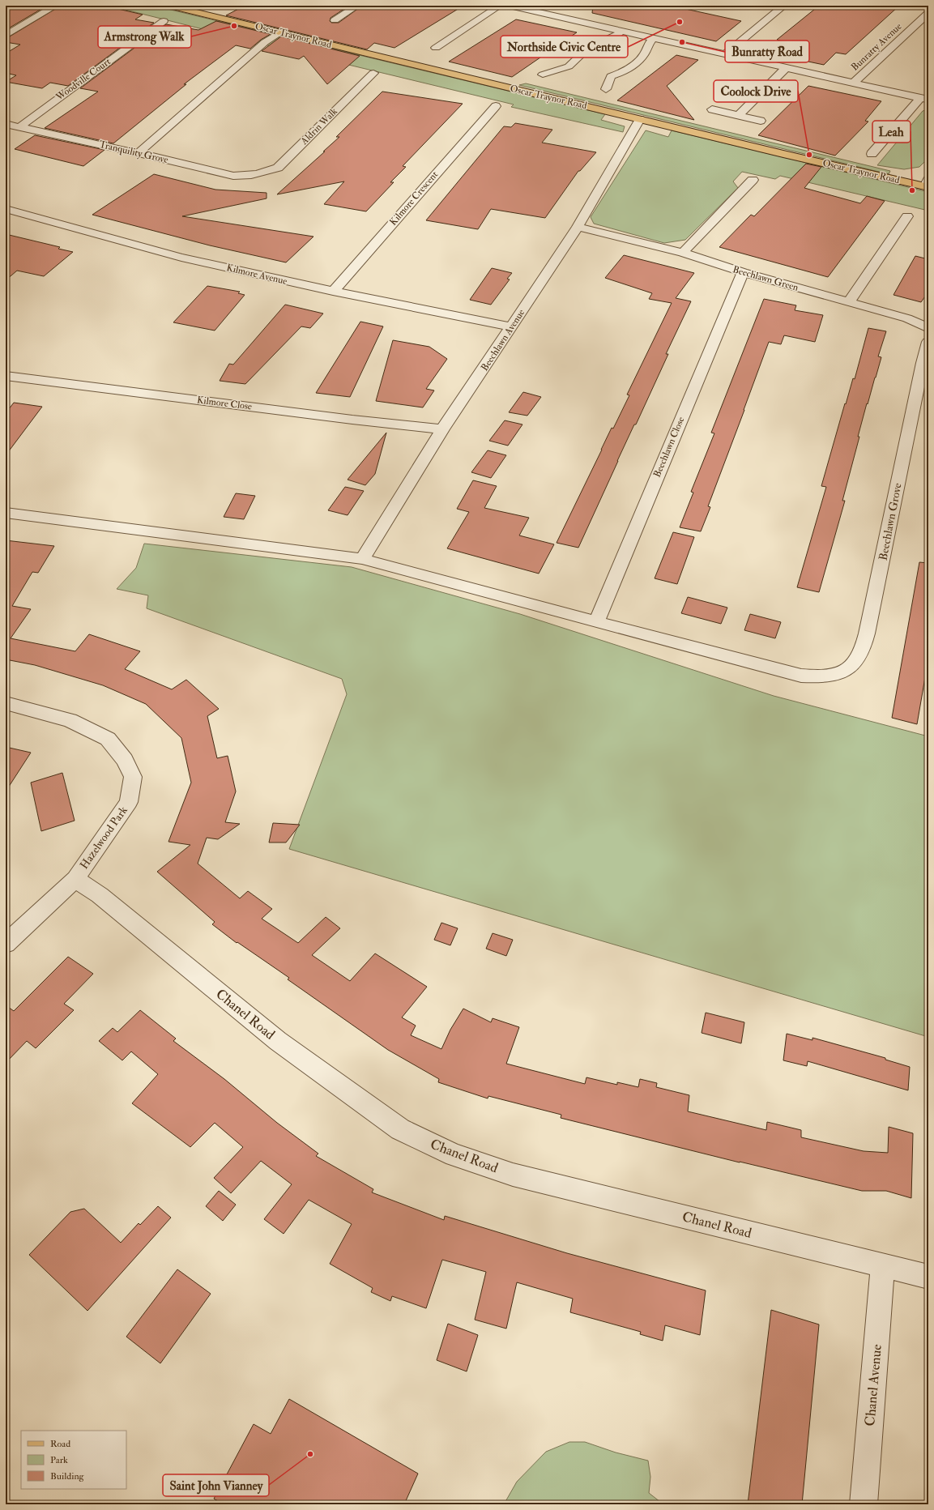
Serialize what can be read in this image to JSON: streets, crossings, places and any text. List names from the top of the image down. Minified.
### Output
{"streets":{"main road":["Oscar Traynor Road"],"street":["Bunratty Avenue","Woodville Court","Aldrin Walk","Tranquility Grove","Kilmore Crescent","Kilmore Avenue","Beechlawn Green","Beechlawn Avenue","Kilmore Close","Beechlawn Close","Beechlawn Grove","Hazelwood Park","Chanel Road","Chanel Avenue"]},"crossings":[["Oscar Traynor Road","Beechlawn Avenue"],["Woodville Court","Tranquility Grove"],["Aldrin Walk","Tranquility Grove"],["Kilmore Crescent","Kilmore Avenue"],["Kilmore Avenue","Beechlawn Avenue"],["Beechlawn Green","Beechlawn Avenue"],["Beechlawn Green","Beechlawn Close"],["Beechlawn Green","Beechlawn Grove"],["Beechlawn Avenue","Kilmore Close"],["Beechlawn Avenue","Beechlawn Grove"],["Beechlawn Close","Beechlawn Grove"],["Hazelwood Park","Chanel Road"],["Chanel Road","Chanel Avenue"]],"places":["Northside Civic Centre","Armstrong Walk","Bunratty Road","Coolock Drive","Leah","Saint John Vianney"],"legend":["Road","Park","Building"]}
